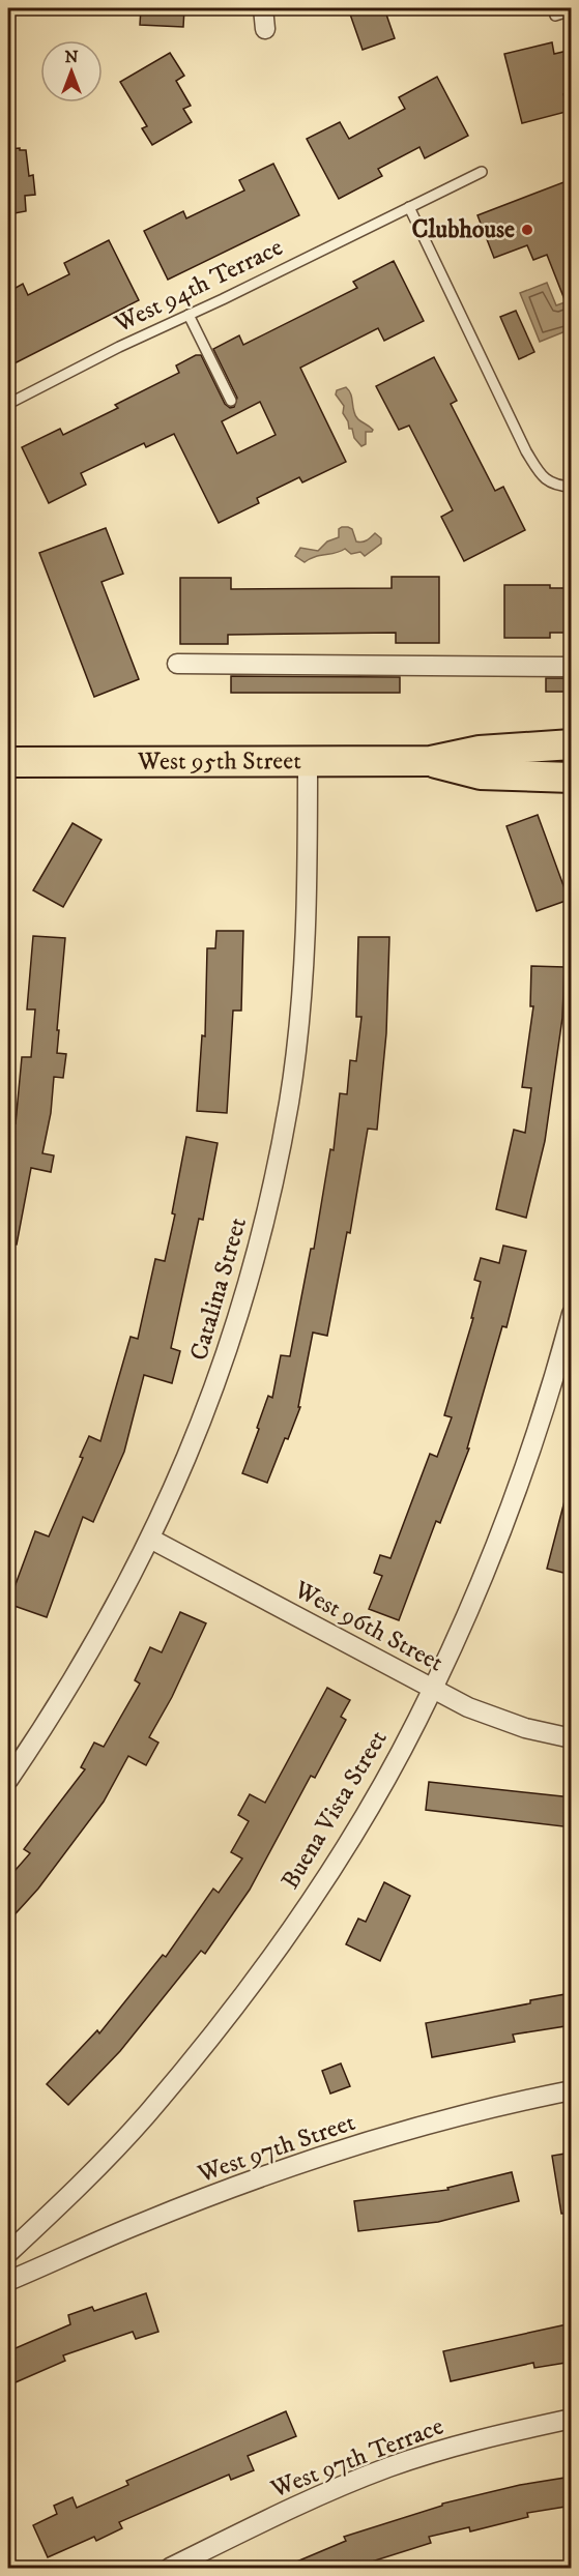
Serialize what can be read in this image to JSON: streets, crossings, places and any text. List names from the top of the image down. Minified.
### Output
{"streets":{"main road":["West 95th Street"],"street":["Catalina Street","West 96th Street","Buena Vista Street","West 97th Street","West 97th Terrace"],"lane":["West 94th Terrace"]},"crossings":[["West 95th Street","Catalina Street"],["Catalina Street","West 96th Street"],["West 96th Street","Buena Vista Street"]],"places":["Clubhouse"],"north":"top"}
